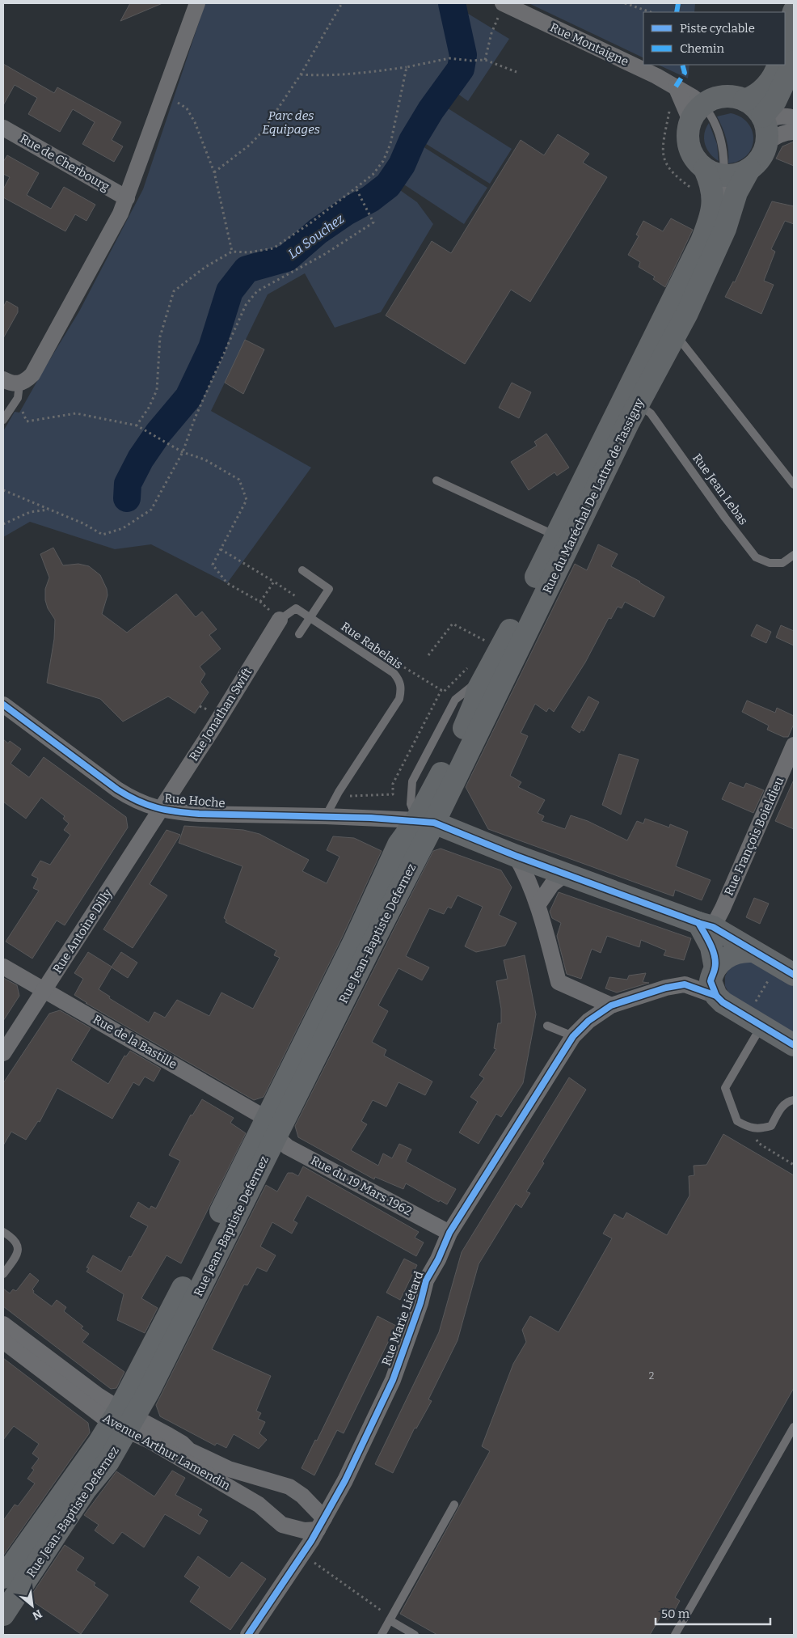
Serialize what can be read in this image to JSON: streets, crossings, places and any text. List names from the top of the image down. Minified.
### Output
{"streets":{"main road":["Rue du Maréchal De Lattre de Tassigny","Rue Jean-Baptiste Defernez"],"street":["Rue Montaigne","Rue de Cherbourg","Rue Jonathan Swift","Rue Hoche","Rue François Boieldieu","Rue Antoine Dilly","Rue de la Bastille","Rue du 19 Mars 1962","Rue Marie Liétard","Avenue Arthur Lamendin"],"lane":["Rue Jean Lebas","Rue Rabelais"]},"crossings":[["Rue Jean Lebas","Rue du Maréchal De Lattre de Tassigny"],["Rue du Maréchal De Lattre de Tassigny","Rue Hoche"],["Rue du Maréchal De Lattre de Tassigny","Rue Jean-Baptiste Defernez"],["Rue Rabelais","Rue Jonathan Swift"],["Rue Rabelais","Rue Hoche"],["Rue Jonathan Swift","Rue Hoche"],["Rue Jonathan Swift","Rue Antoine Dilly"],["Rue Hoche","Rue Antoine Dilly"],["Rue Hoche","Rue Jean-Baptiste Defernez"],["Rue Antoine Dilly","Rue de la Bastille"],["Rue Jean-Baptiste Defernez","Rue de la Bastille"],["Rue Jean-Baptiste Defernez","Rue du 19 Mars 1962"],["Rue Jean-Baptiste Defernez","Avenue Arthur Lamendin"],["Rue de la Bastille","Rue du 19 Mars 1962"],["Rue du 19 Mars 1962","Rue Marie Liétard"],["Rue Marie Liétard","Avenue Arthur Lamendin"]],"water":["La Souchez"],"parks":["Parc des Equipages"],"house_numbers":["2"],"legend":["Piste cyclable","Chemin"],"scale_bar":"50 m","north":"bottom right"}
